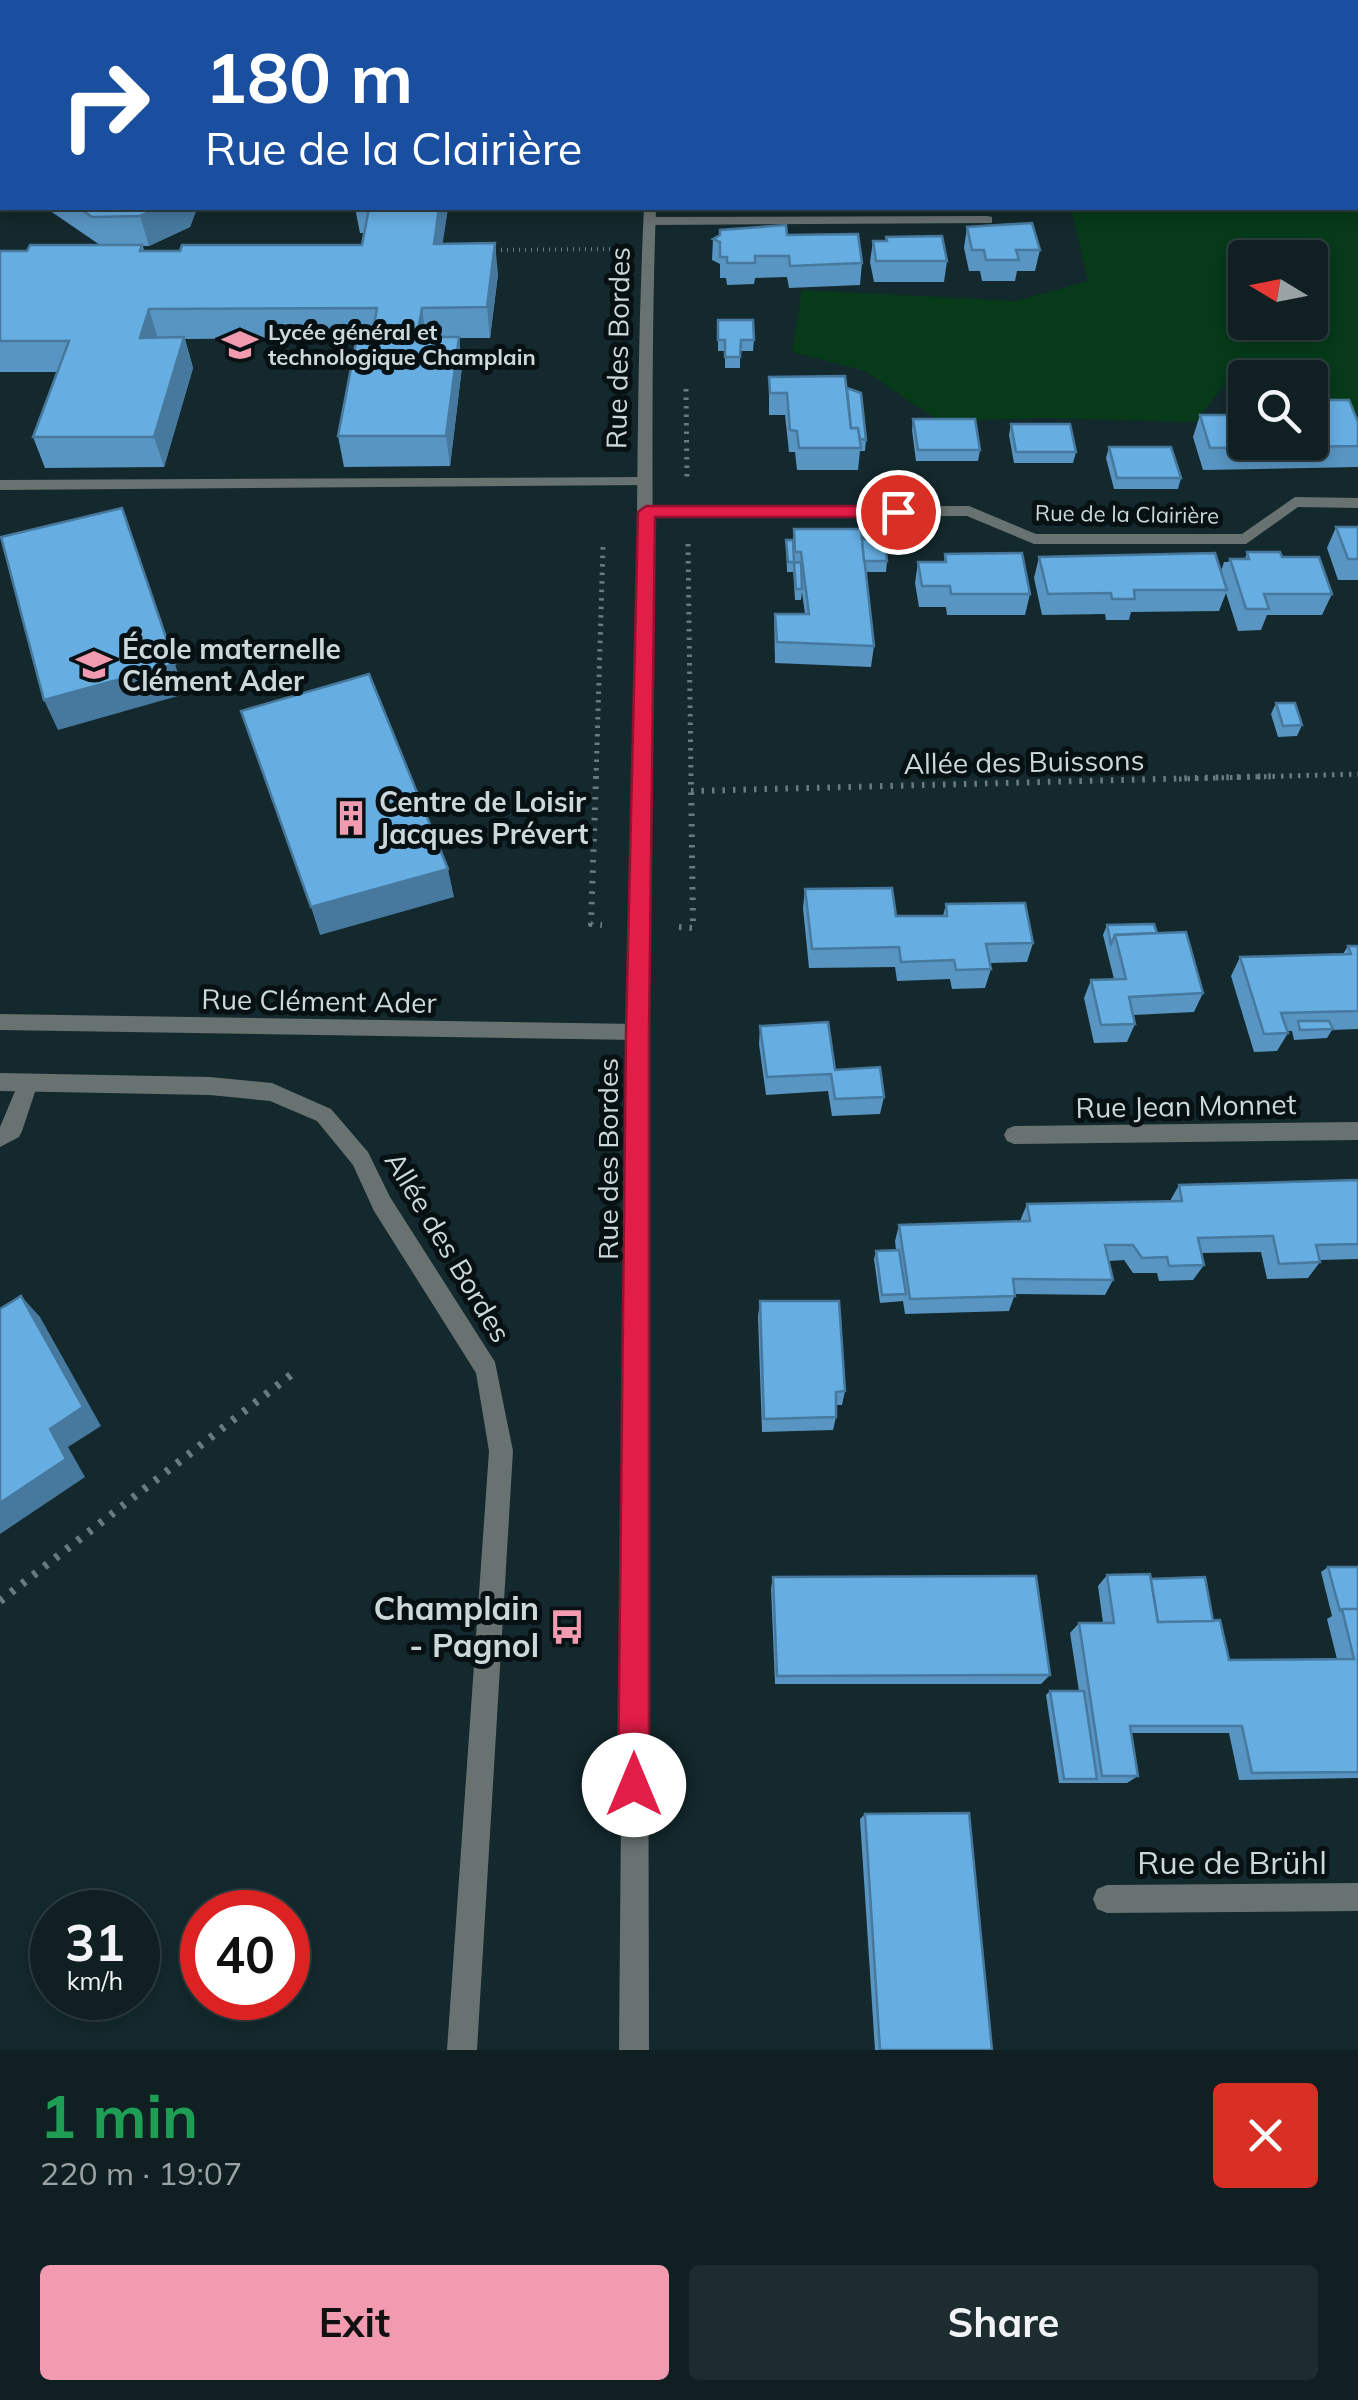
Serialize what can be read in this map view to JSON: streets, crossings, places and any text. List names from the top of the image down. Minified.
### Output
{"streets":{"street":["Rue des Bordes","Rue de la Clairière","Rue Clément Ader","Rue Jean Monnet","Allée des Bordes","Rue de Brühl"],"path":["Allée des Buissons"]},"crossings":[["Rue des Bordes","Rue de la Clairière"],["Rue des Bordes","Rue Clément Ader"]],"places":{"school or university":["Lycée général et technologique Champlain","École maternelle Clément Ader"],"building":["Centre de Loisir Jacques Prévert"],"bus stop":["Champlain - Pagnol"]},"north":"left","page":{"turn":["180 m","Rue de la Clairière"],"speed":"31 km/h","limit":"40","heading":["1 min","220 m · 19:07"],"buttons":["Exit","Share"]}}
